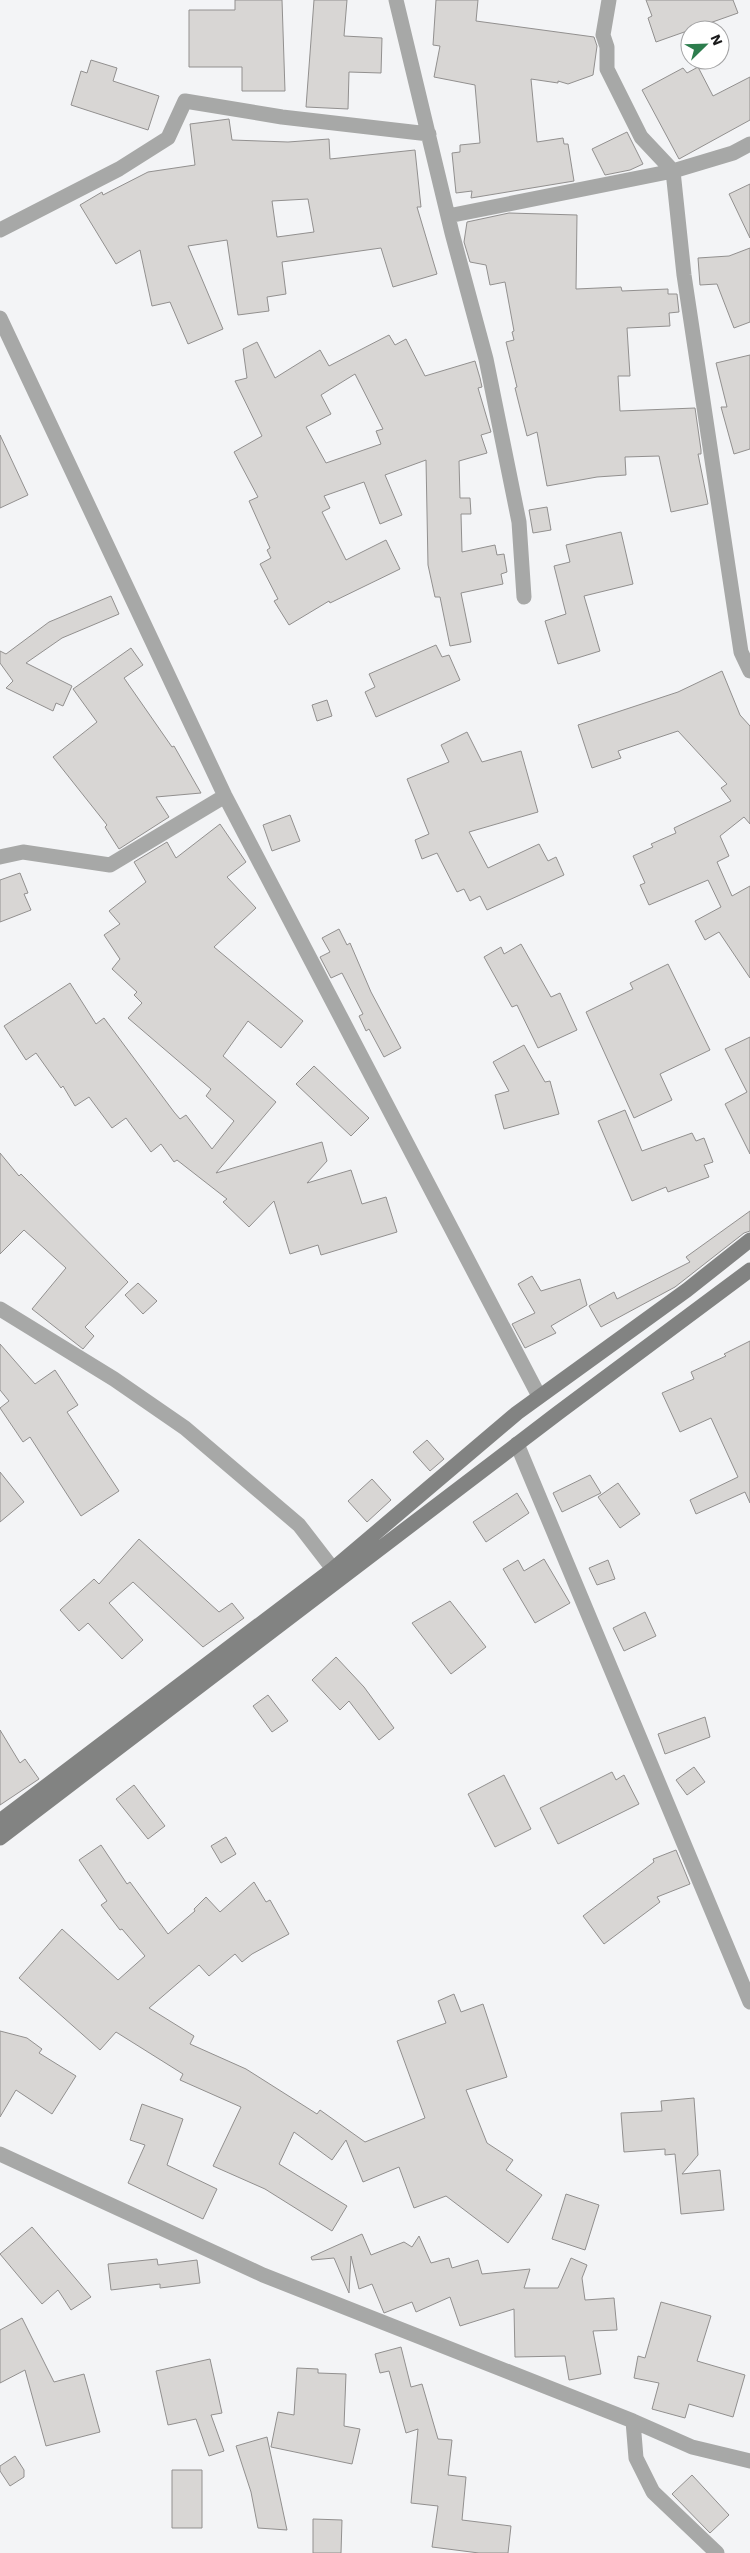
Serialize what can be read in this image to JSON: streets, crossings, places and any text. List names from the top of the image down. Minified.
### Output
{"north":"top right"}
